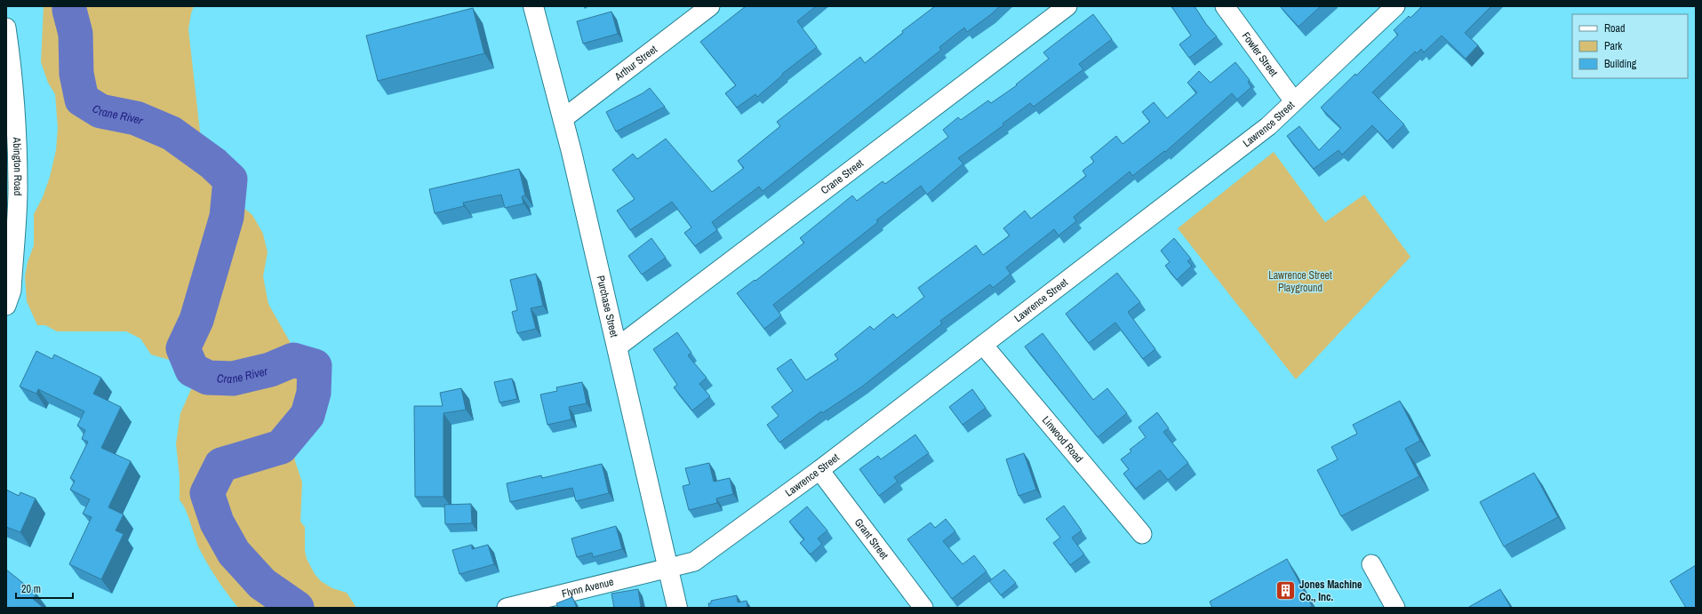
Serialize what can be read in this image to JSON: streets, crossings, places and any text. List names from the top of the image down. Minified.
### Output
{"streets":{"street":["Fowler Street","Arthur Street","Lawrence Street","Abington Road","Crane Street","Purchase Street","Linwood Road","Grant Street","Flynn Avenue"]},"crossings":[["Fowler Street","Lawrence Street"],["Arthur Street","Purchase Street"],["Lawrence Street","Purchase Street"],["Lawrence Street","Linwood Road"],["Lawrence Street","Grant Street"],["Lawrence Street","Flynn Avenue"],["Crane Street","Purchase Street"],["Purchase Street","Flynn Avenue"]],"water":["Crane River"],"parks":["Lawrence Street Playground"],"places":{"building":["Jones Machine Co., Inc."]},"legend":["Road","Park","Building"],"scale_bar":"20 m"}
